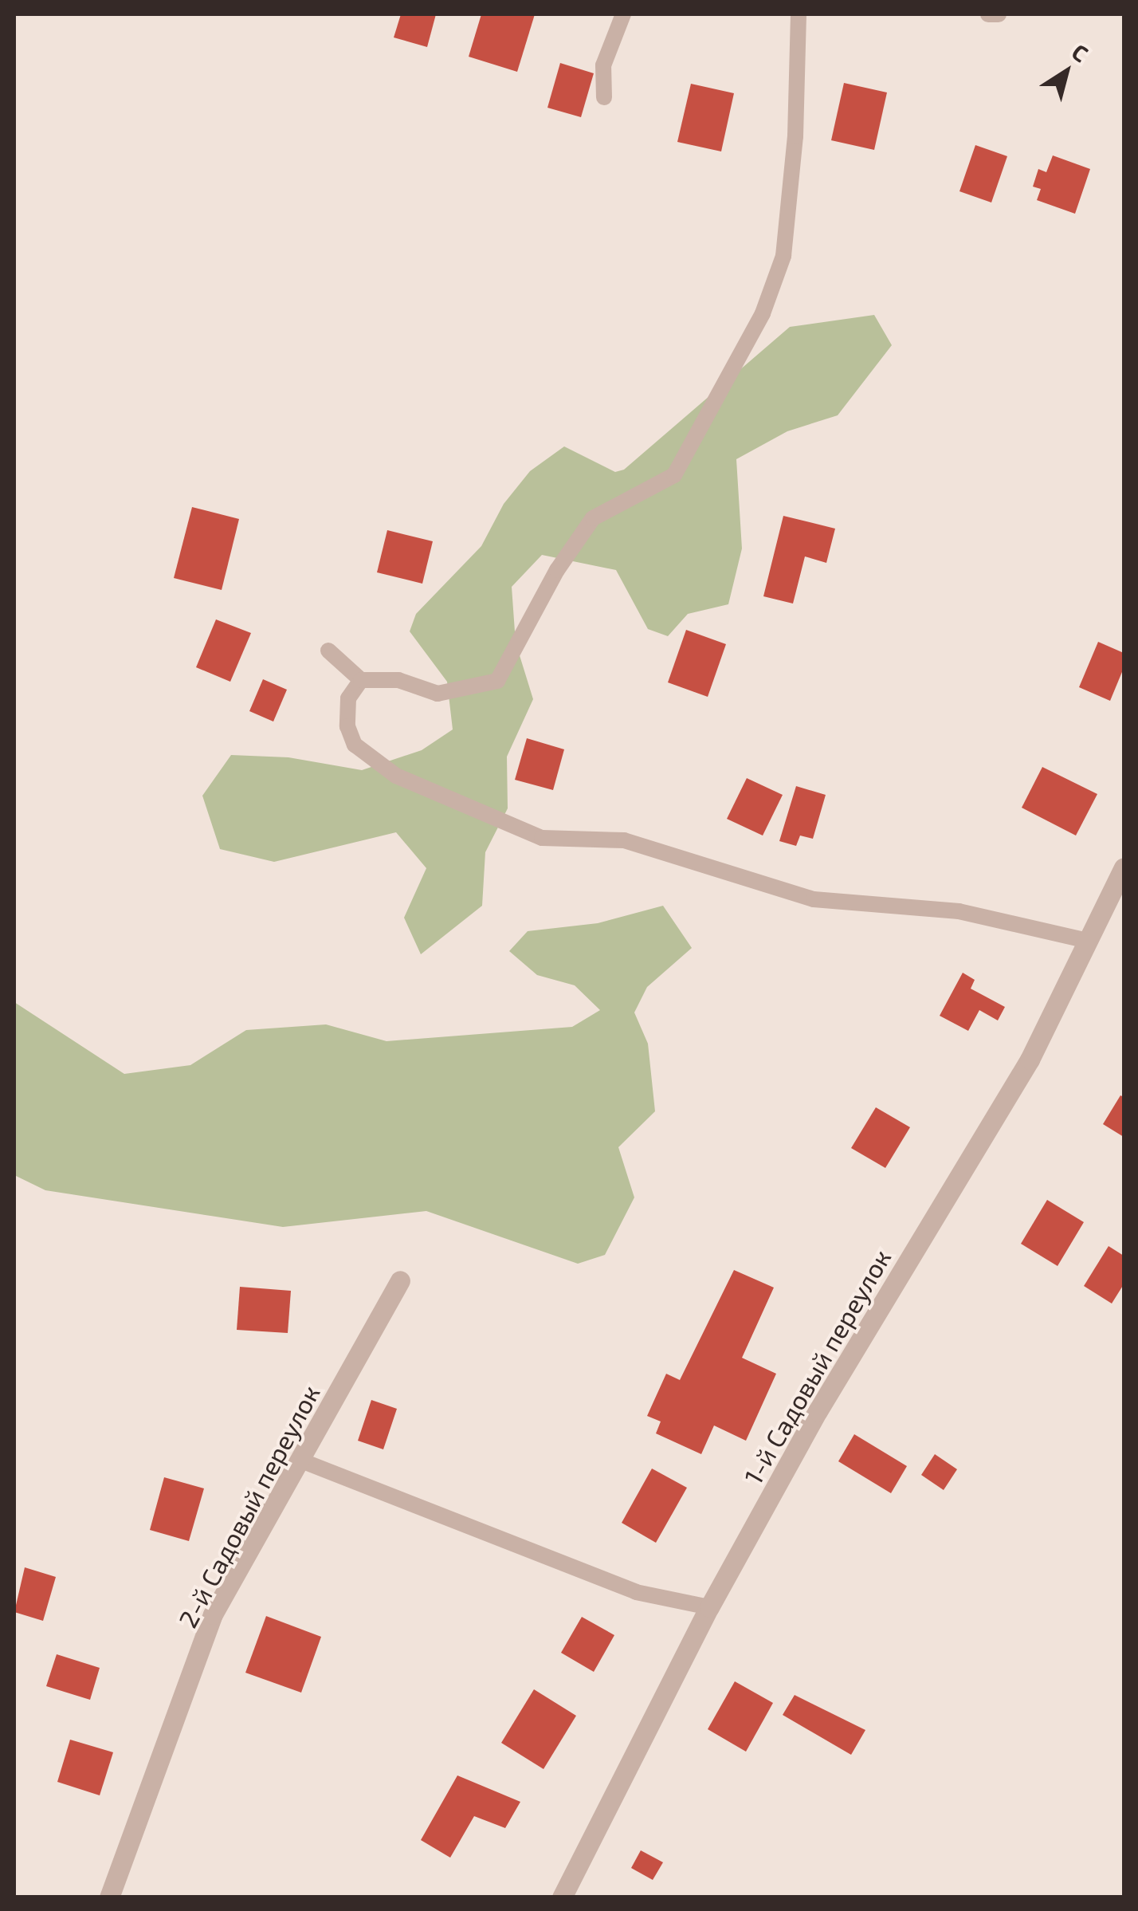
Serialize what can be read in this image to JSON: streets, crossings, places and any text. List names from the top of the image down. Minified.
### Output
{"streets":{"street":["1-й Садовый переулок","2-й Садовый переулок"]},"north":"top right"}
